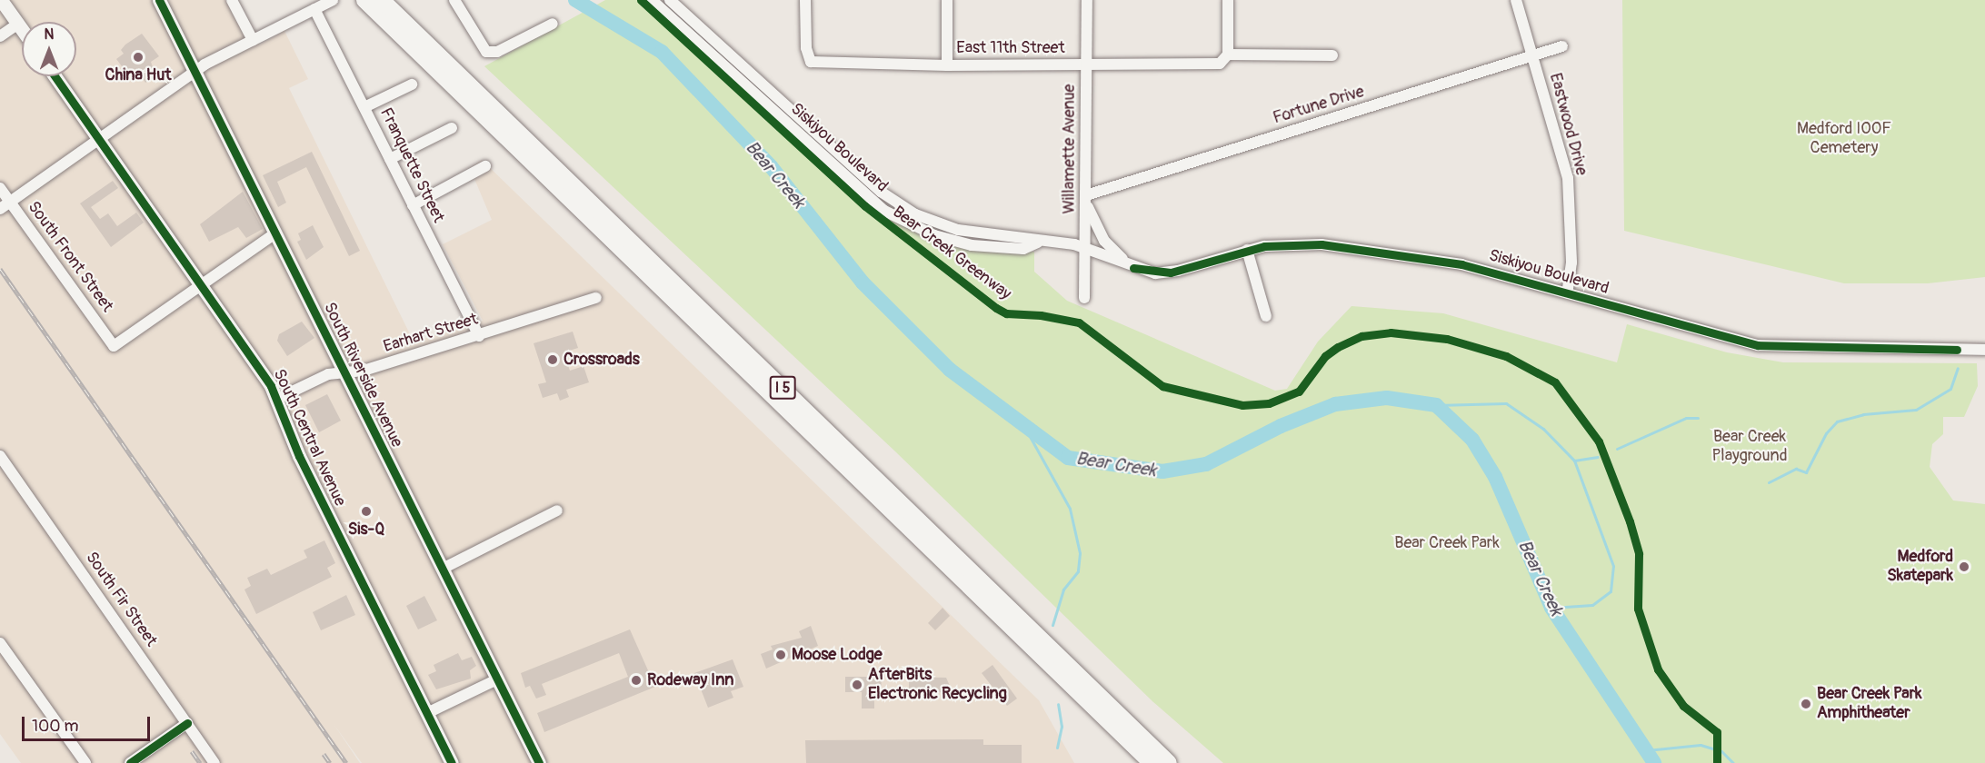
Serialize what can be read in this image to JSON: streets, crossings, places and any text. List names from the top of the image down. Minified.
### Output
{"streets":{"highway":["I 5"],"main road":["South Riverside Avenue","South Central Avenue"],"street":["East 11th Street","Fortune Drive","Eastwood Drive","Siskiyou Boulevard","Willamette Avenue","Franquette Street","South Front Street","Earhart Street","South Fir Street"],"cycle path":["Bear Creek Greenway"]},"crossings":[["East 11th Street","Willamette Avenue"],["Fortune Drive","Eastwood Drive"],["Fortune Drive","Willamette Avenue"],["Eastwood Drive","Siskiyou Boulevard"],["Siskiyou Boulevard","Willamette Avenue"],["Franquette Street","Earhart Street"],["South Front Street","South Central Avenue"],["Earhart Street","South Riverside Avenue"],["Earhart Street","South Central Avenue"]],"water":["Bear Creek"],"parks":["Medford IOOF Cemetery","Bear Creek Playground","Bear Creek Park"],"places":["China Hut","Crossroads","Sis-Q","Medford Skatepark","Moose Lodge","Rodeway Inn","AfterBits Electronic Recycling","Bear Creek Park Amphitheater"],"scale_bar":"100 m","north":"top"}
